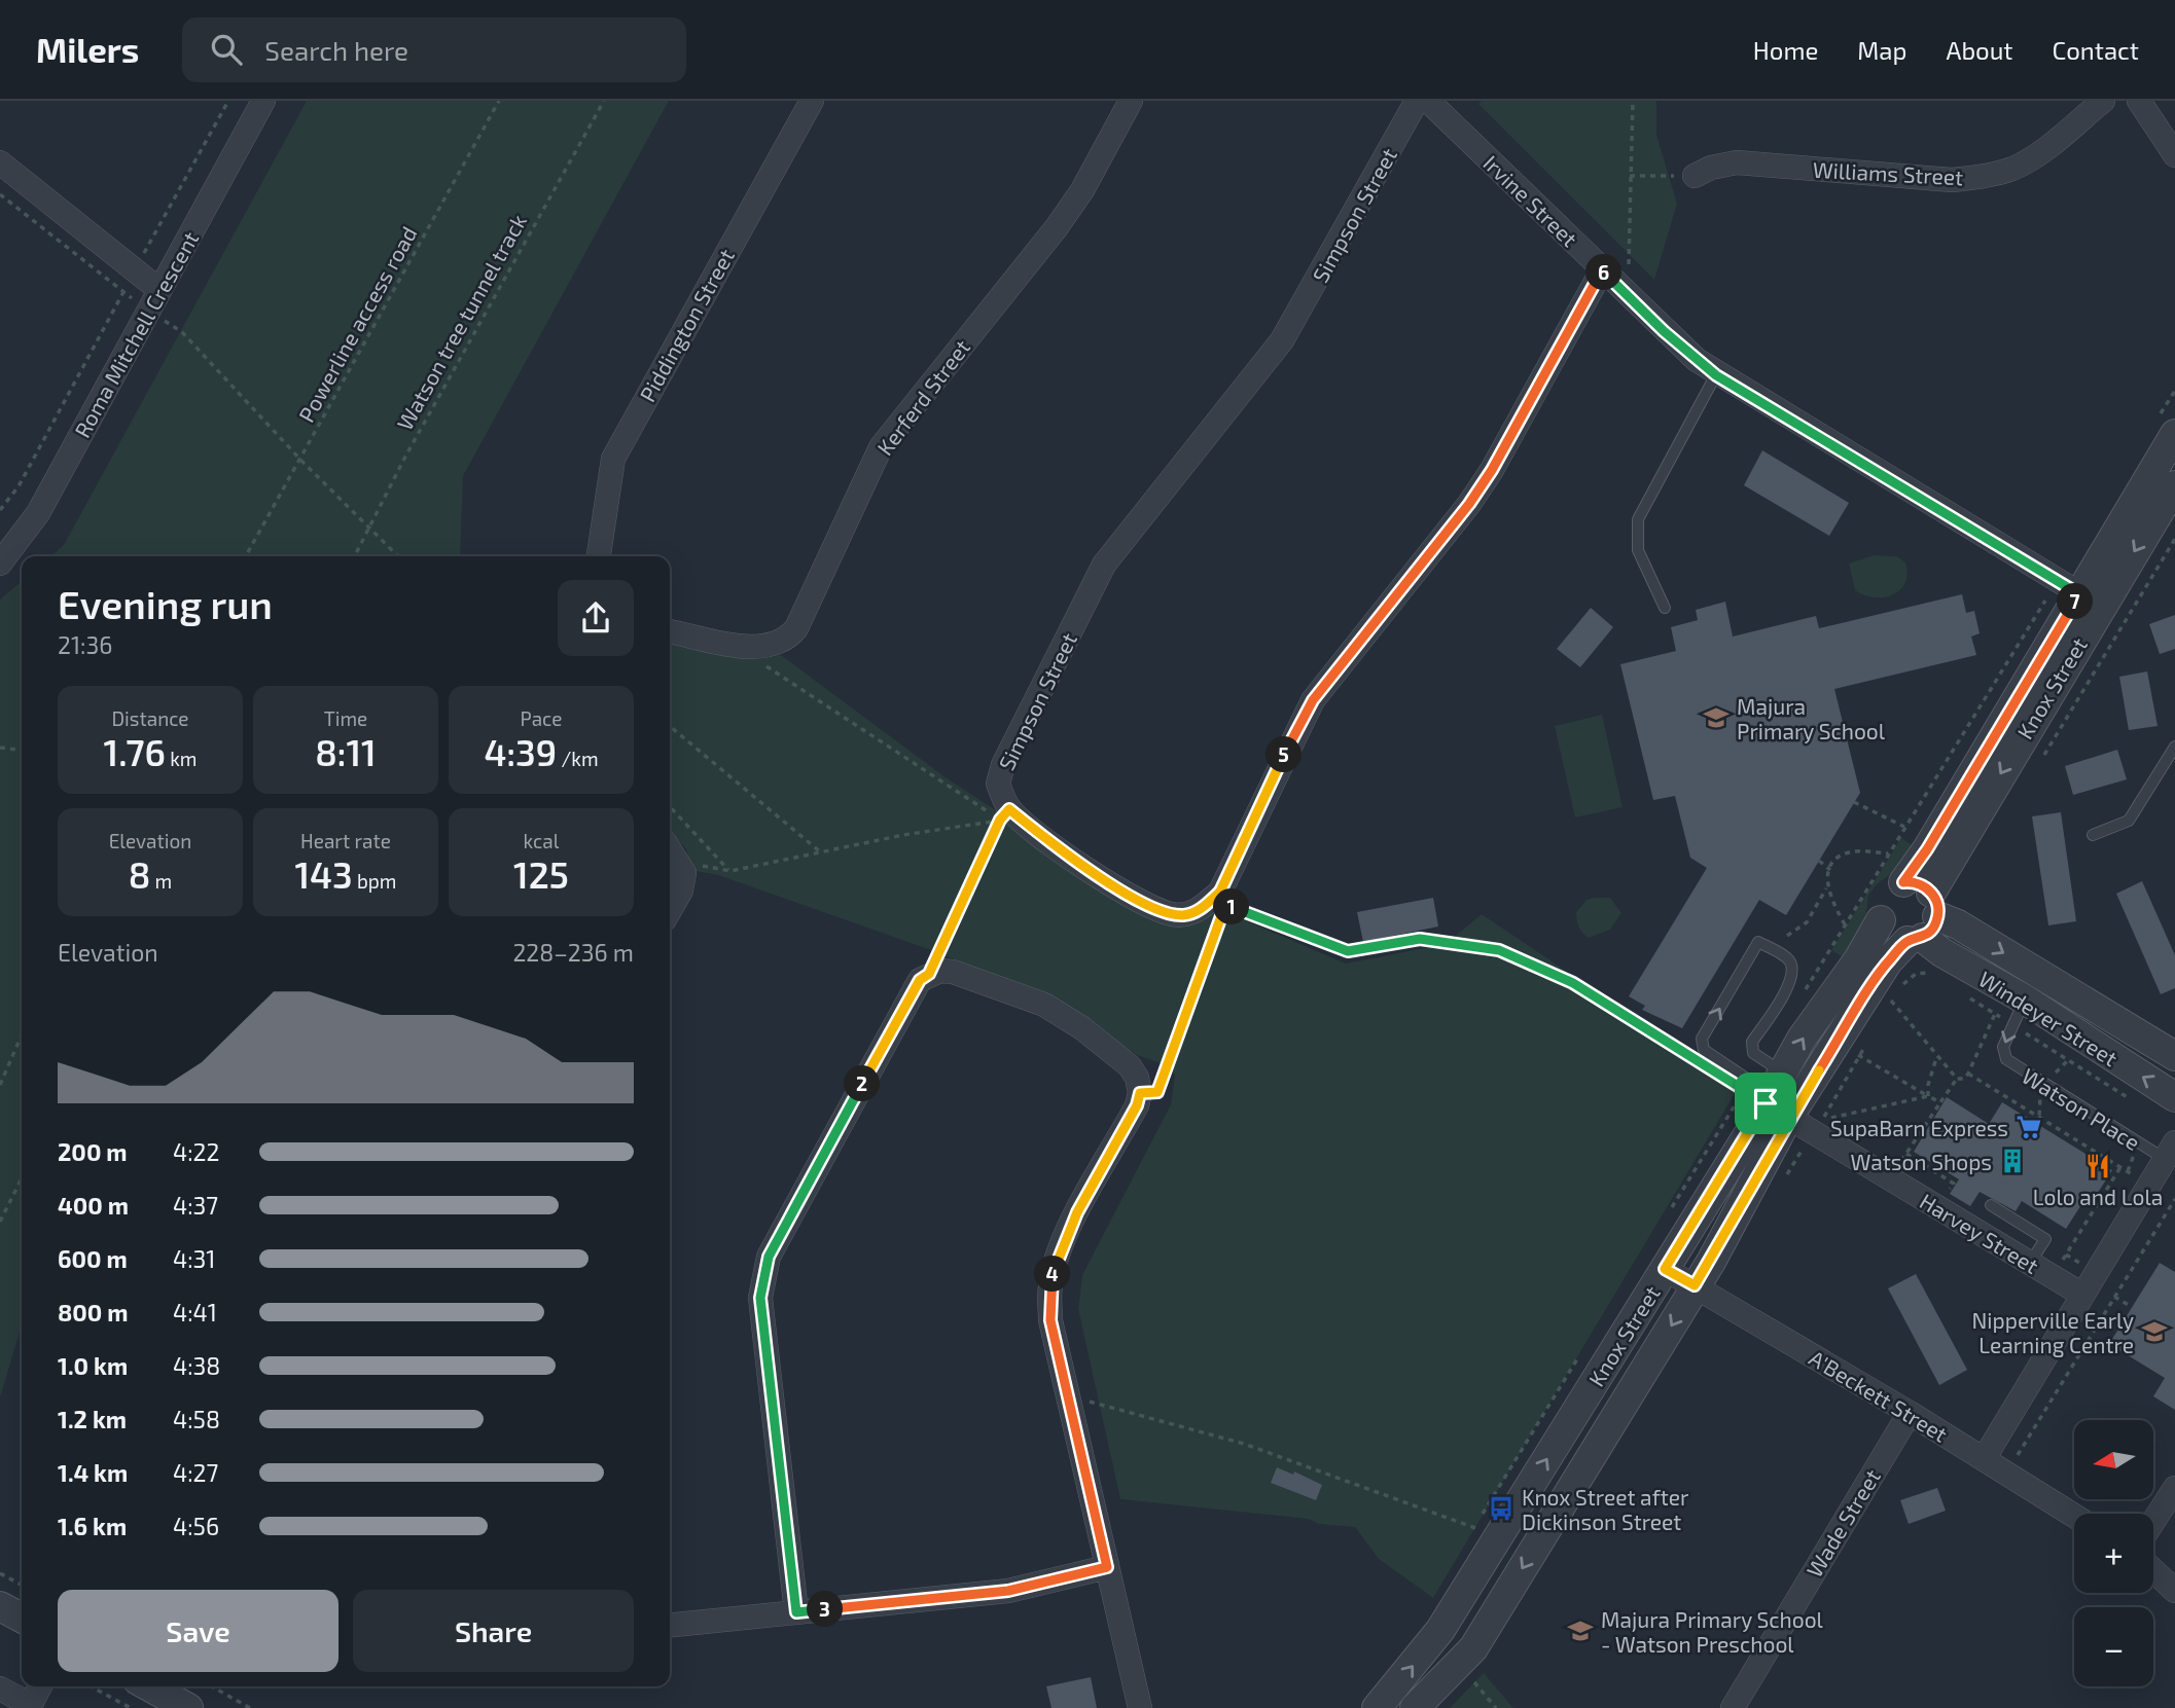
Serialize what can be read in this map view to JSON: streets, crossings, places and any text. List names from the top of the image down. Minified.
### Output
{"streets":{"street":["Williams Street","Irvine Street","Simpson Street","Piddington Street","Roma Mitchell Crescent","Kerferd Street","Knox Street","Windeyer Street","Harvey Street","A'Beckett Street","Wade Street"],"lane":["Watson Place"],"path":["Watson tree tunnel track","Powerline access road"]},"crossings":[["Irvine Street","Simpson Street"],["Irvine Street","Knox Street"],["Knox Street","Windeyer Street"],["Knox Street","Harvey Street"],["Knox Street","A'Beckett Street"],["Windeyer Street","Watson Place"],["A'Beckett Street","Wade Street"]],"one_way":["Watson Place"],"places":{"school or university":["Majura Primary School","Nipperville Early Learning Centre","Majura Primary School - Watson Preschool"],"supermarket":["SupaBarn Express"],"building":["Watson Shops"],"restaurant":["Lolo and Lola"],"bus stop":["Knox Street after Dickinson Street"]},"north":"left","page":{"header":"Milers","search":"Search here","nav":["Home","Map","About","Contact"],"pins":["6","7","5","1","2","4","3"],"heading":["Evening run","21:36"],"stats":[["Distance","1.76 km"],["Time","8:11"],["Pace","4:39 /km"],["Elevation","8 m"],["Heart rate","143 bpm"],["kcal","125"]],"chart":["Elevation","228–236 m"],"list":[{"name":"200 m","note":"4:22"},{"name":"400 m","note":"4:37"},{"name":"600 m","note":"4:31"},{"name":"800 m","note":"4:41"},{"name":"1.0 km","note":"4:38"},{"name":"1.2 km","note":"4:58"},{"name":"1.4 km","note":"4:27"},{"name":"1.6 km","note":"4:56"}],"map_buttons":["+","−"],"buttons":["Save","Share"]}}
